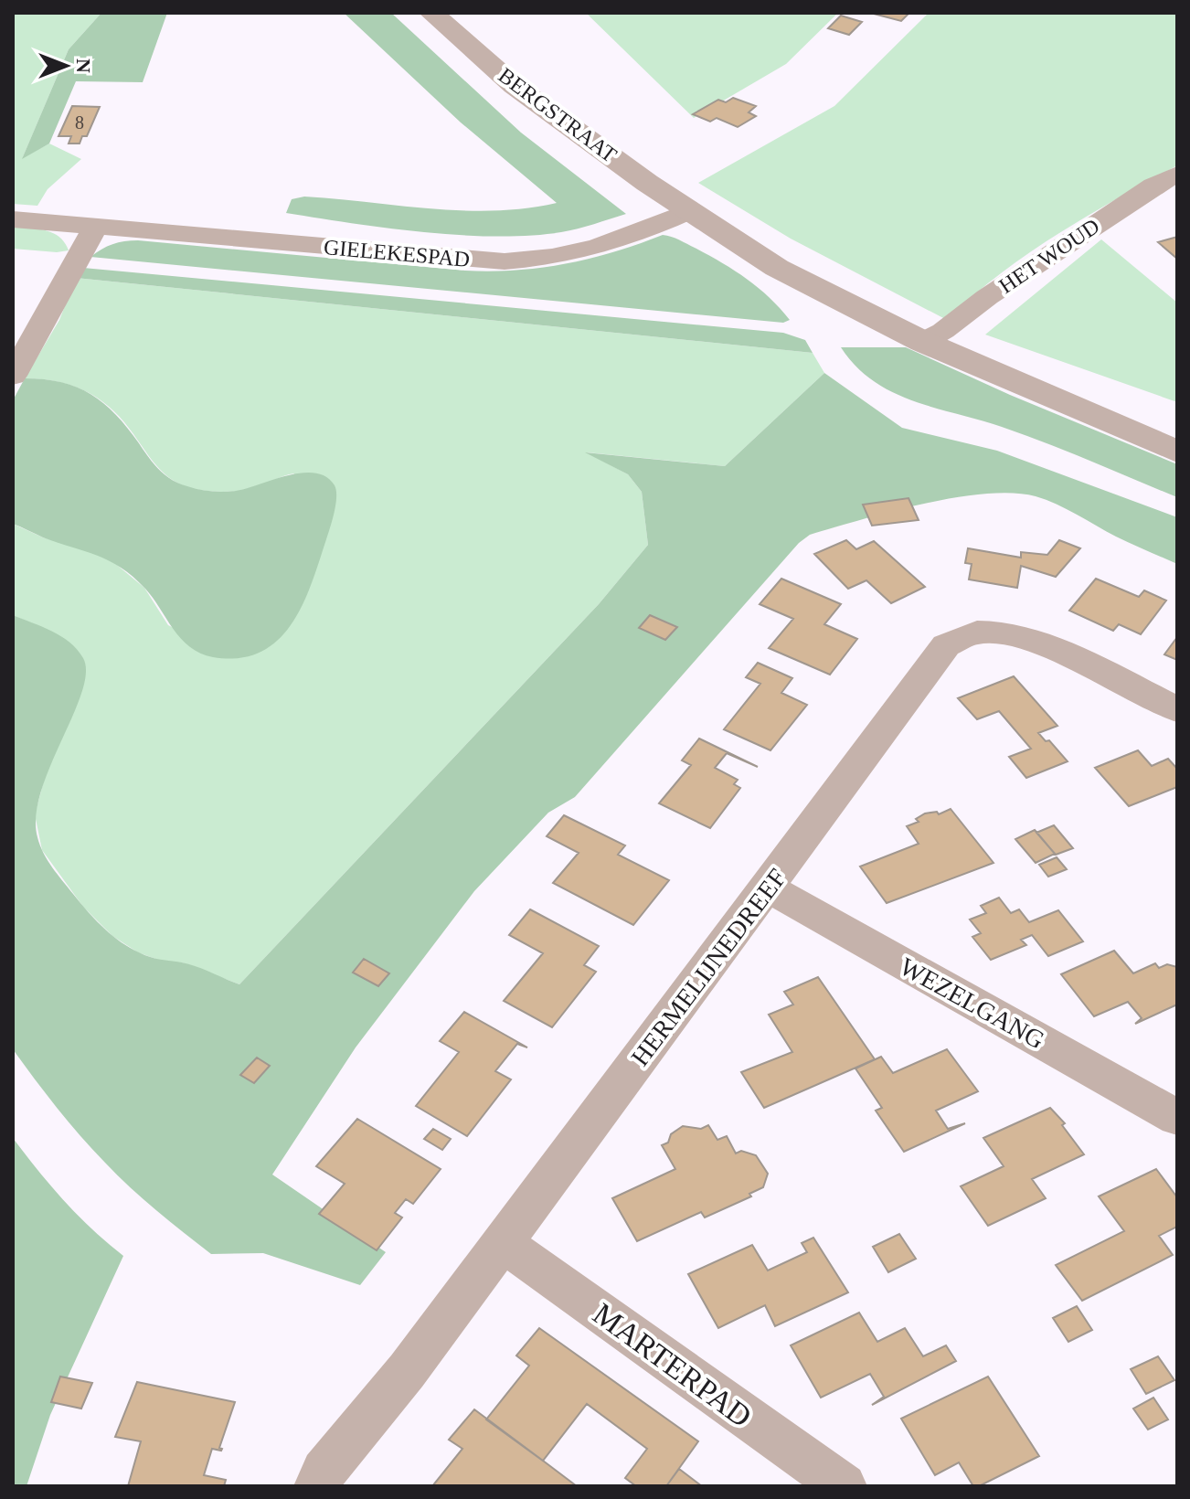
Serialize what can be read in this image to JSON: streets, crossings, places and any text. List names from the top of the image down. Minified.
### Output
{"streets":{"street":["BERGSTRAAT","GIELEKESPAD","HET WOUD","HERMELIJNEDREEF","WEZELGANG","MARTERPAD"]},"crossings":[["BERGSTRAAT","GIELEKESPAD"],["HERMELIJNEDREEF","WEZELGANG"],["HERMELIJNEDREEF","MARTERPAD"]],"house_numbers":["8"],"north":"right"}
